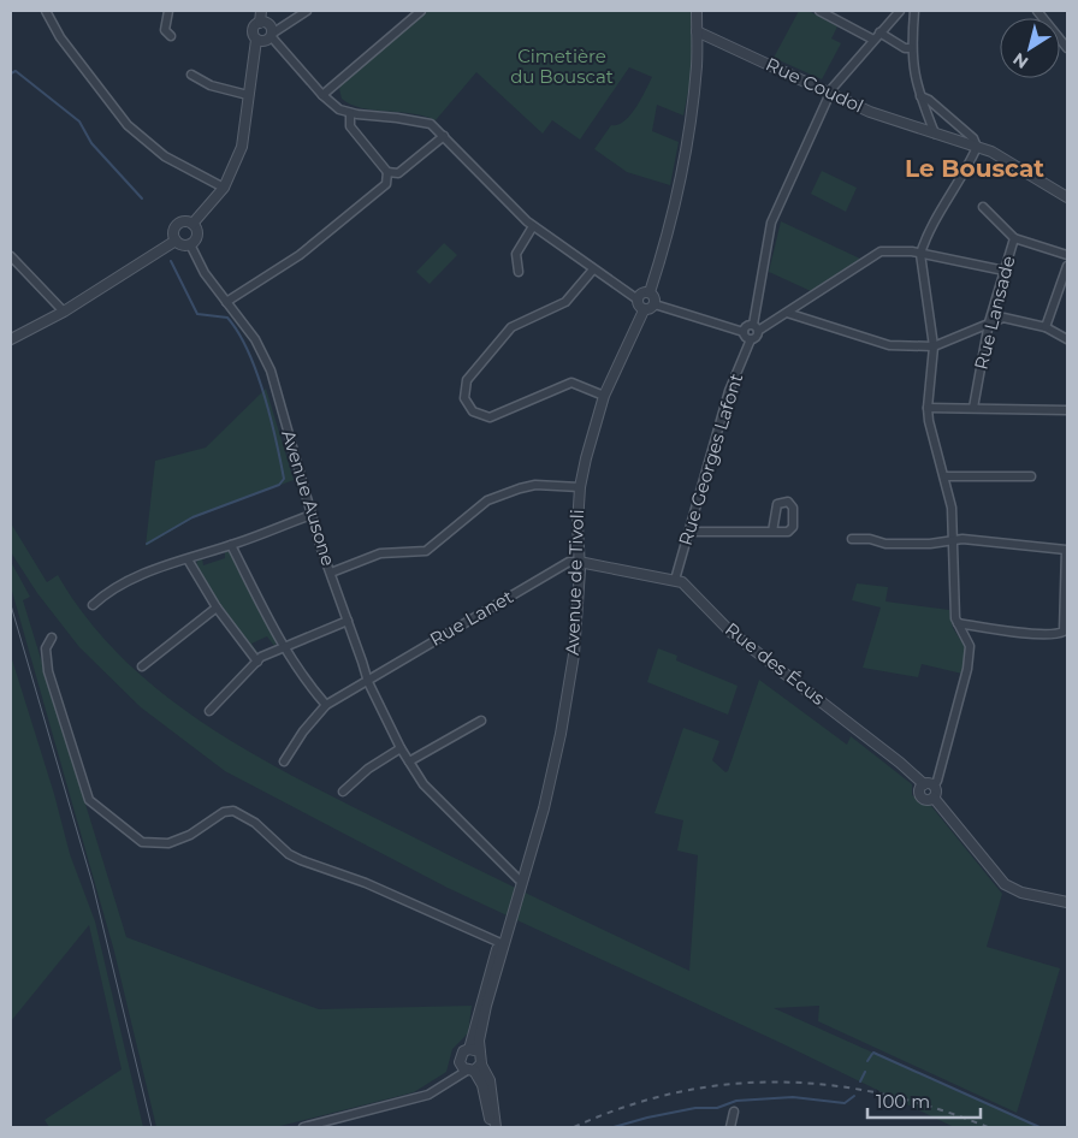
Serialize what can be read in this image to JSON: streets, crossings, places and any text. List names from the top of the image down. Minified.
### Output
{"streets":{"street":["Rue Coudol","Rue Lansade","Rue Georges Lafont","Avenue Ausone","Avenue de Tivoli","Rue Lanet","Rue des Écus"]},"crossings":[["Rue Georges Lafont","Rue des Écus"],["Avenue Ausone","Avenue de Tivoli"],["Avenue Ausone","Rue Lanet"],["Avenue de Tivoli","Rue Lanet"],["Avenue de Tivoli","Rue des Écus"],["Rue Lanet","Rue des Écus"]],"districts":["Le Bouscat"],"parks":["Cimetière du Bouscat"],"scale_bar":"100 m","north":"bottom left"}
